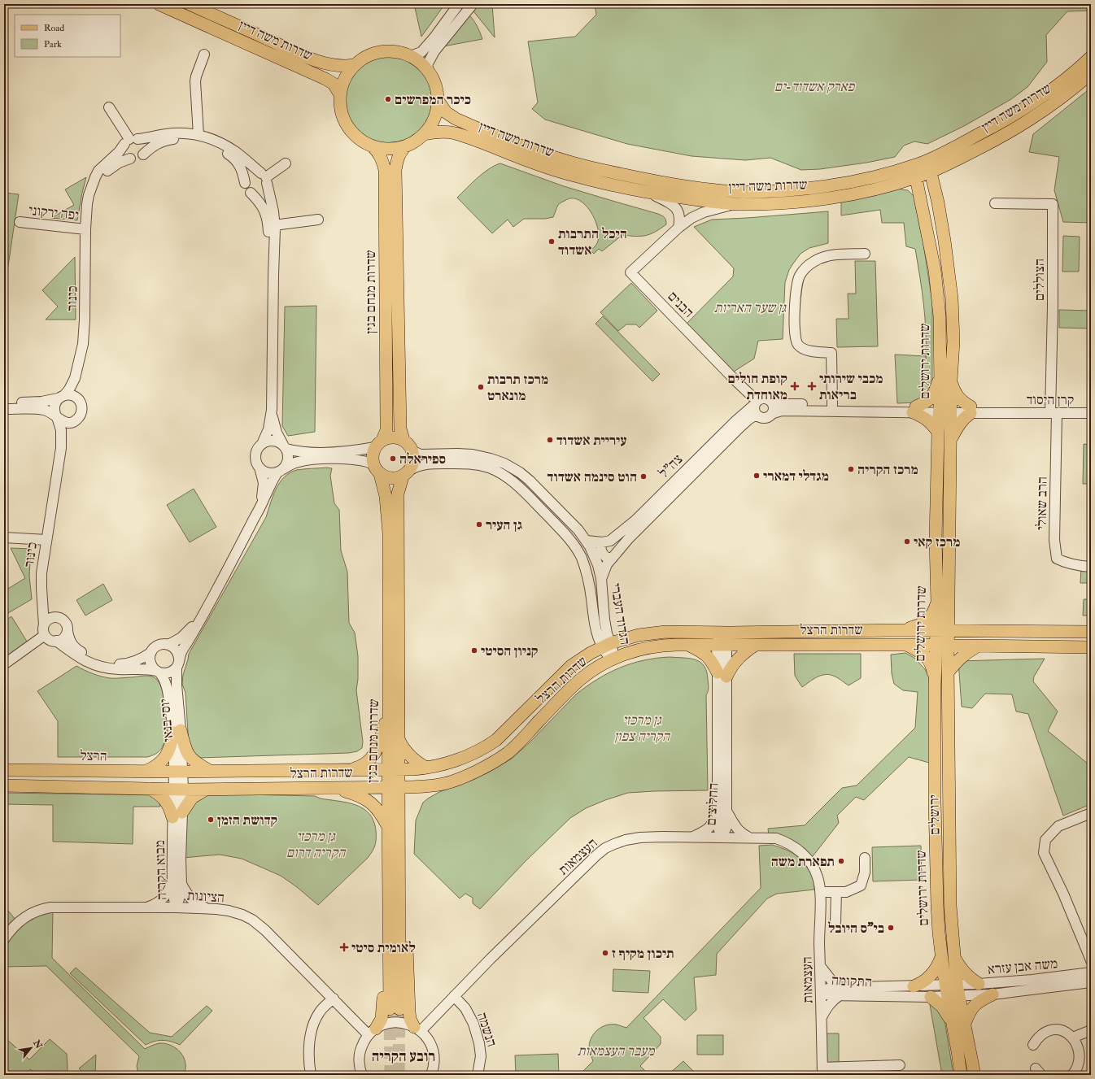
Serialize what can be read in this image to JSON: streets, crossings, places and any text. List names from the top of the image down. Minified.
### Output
{"streets":{"main road":["שדרות משה דיין","שדרות מנחם בגין","שדרות ירושלים","שדרות הרצל","הרצל","ירושלים"],"street":["יפה ירקוני","הצוללים","כינור","הבנים","קרן היסוד","צה\"ל","הרב שאולי","הגדוד העברי","יוסי בנאי","החלוצים","העצמאות","מבוא הקריה","הציונות","משה אבן עזרא","התקומה","הנשמה"]},"crossings":[["שדרות משה דיין","שדרות מנחם בגין"],["שדרות משה דיין","הבנים"],["שדרות משה דיין","שדרות ירושלים"],["יפה ירקוני","כינור"],["הצוללים","קרן היסוד"],["הצוללים","הרב שאולי"],["שדרות מנחם בגין","הגדוד העברי"],["שדרות מנחם בגין","שדרות הרצל"],["הבנים","צה\"ל"],["שדרות ירושלים","קרן היסוד"],["שדרות ירושלים","שדרות הרצל"],["שדרות ירושלים","ירושלים"],["שדרות ירושלים","משה אבן עזרא"],["שדרות ירושלים","התקומה"],["קרן היסוד","הרב שאולי"],["צה\"ל","הגדוד העברי"],["הגדוד העברי","שדרות הרצל"],["שדרות הרצל","יוסי בנאי"],["שדרות הרצל","הרצל"],["שדרות הרצל","החלוצים"],["שדרות הרצל","מבוא הקריה"],["יוסי בנאי","הרצל"],["יוסי בנאי","מבוא הקריה"],["הרצל","מבוא הקריה"],["החלוצים","העצמאות"],["ירושלים","משה אבן עזרא"],["ירושלים","התקומה"],["העצמאות","התקומה"],["העצמאות","הנשמה"],["מבוא הקריה","הציונות"],["משה אבן עזרא","התקומה"]],"districts":["רובע הקריה"],"parks":["פארק אשדוד-ים","גן שער האריות","גן מרכזי הקריה צפון","גן מרכזי הקריה דרום","מעבר העצמאות"],"places":{"other":["כיכר המפרשים","היכל התרבות אשדוד","מרכז תרבות מונארט","עיריית אשדוד","ספיראלה","מרכז הקריה","מגדלי דמארי","הוט סינמה אשדוד","גן העיר","מרכז קאי","קניון הסיטי","קדושת הזמן","תפארת משה","בי\"ס היובל","תיכון מקיף ז"],"health":["קופת חולים מאוחדת","מכבי שירותי בריאות","לאומית סיטי"]},"legend":["Road","Park"],"north":"top right"}
